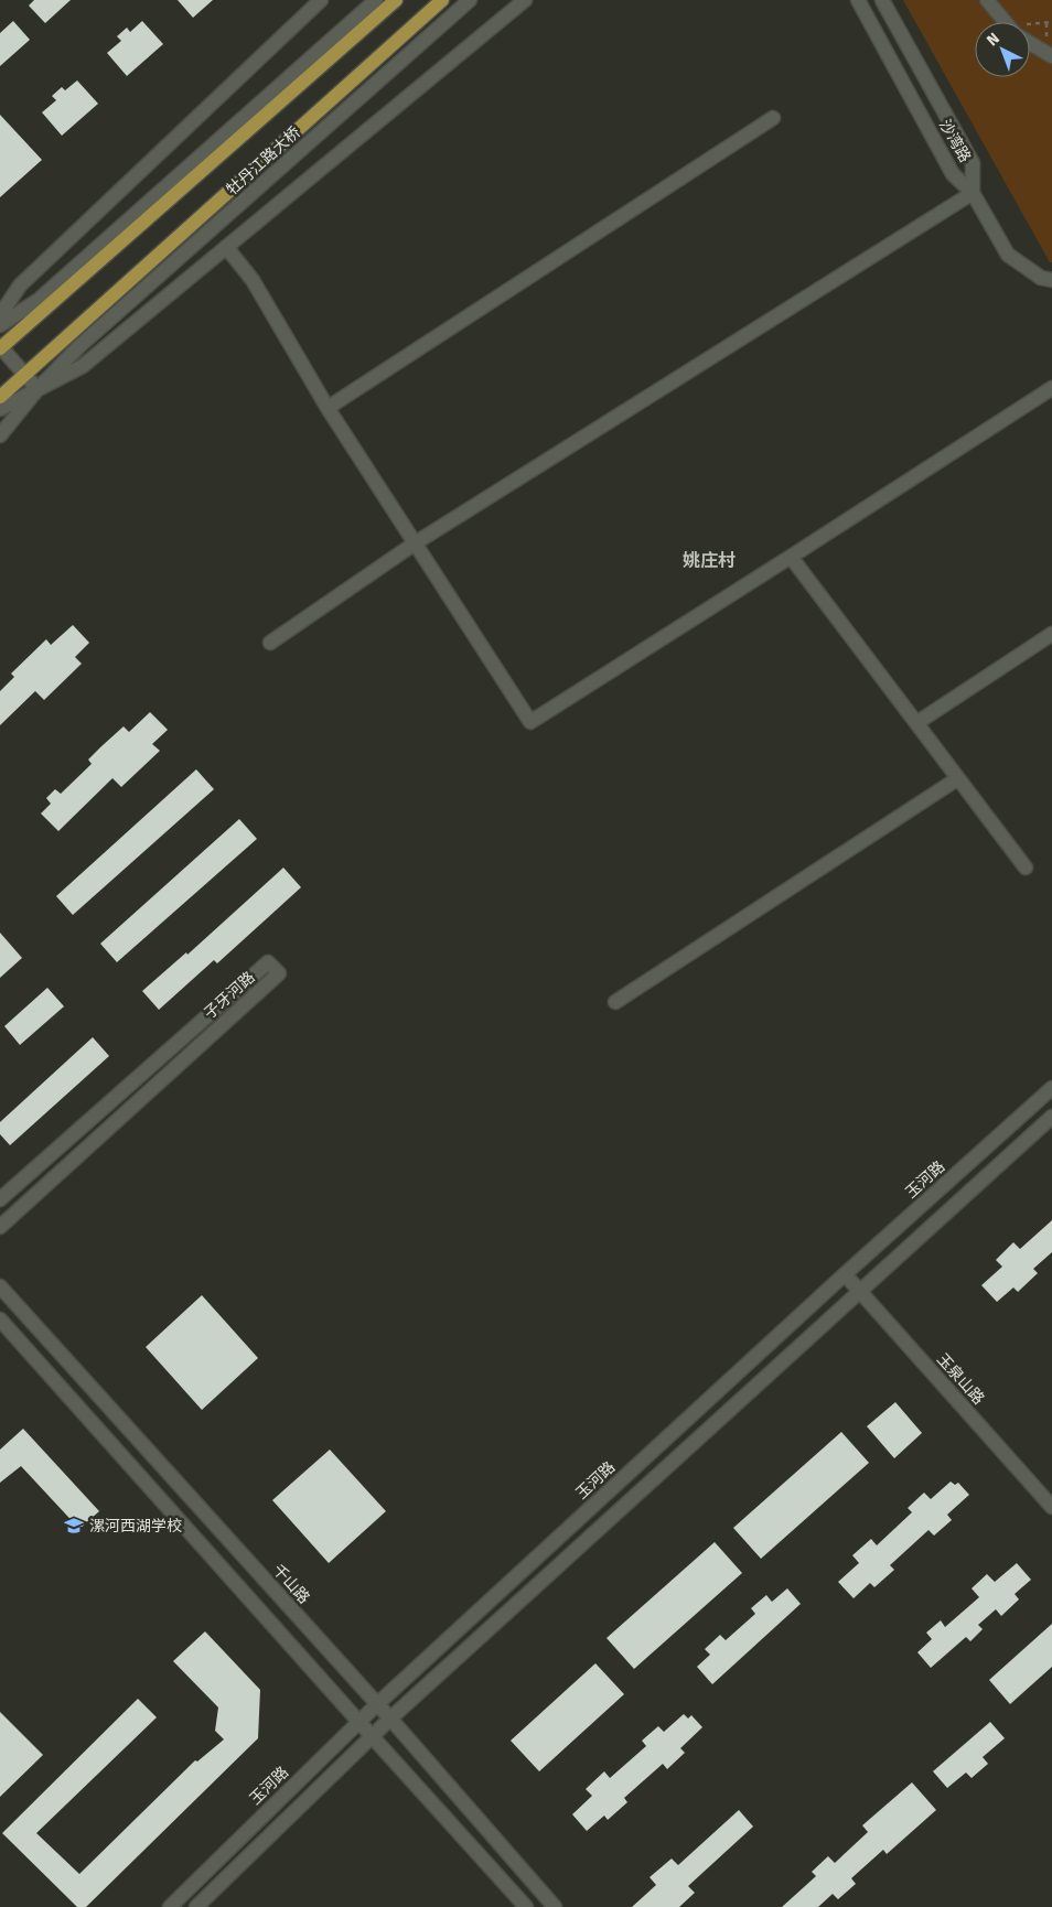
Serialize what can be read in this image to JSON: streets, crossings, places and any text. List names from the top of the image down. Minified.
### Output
{"streets":{"main road":["牡丹江路大桥"],"street":["沙湾路","子牙河路","玉河路","玉泉山路","千山路"]},"crossings":[["玉河路","玉泉山路"],["玉河路","千山路"]],"districts":["姚庄村"],"places":{"school or university":["漯河西湖学校"]},"north":"top left"}
